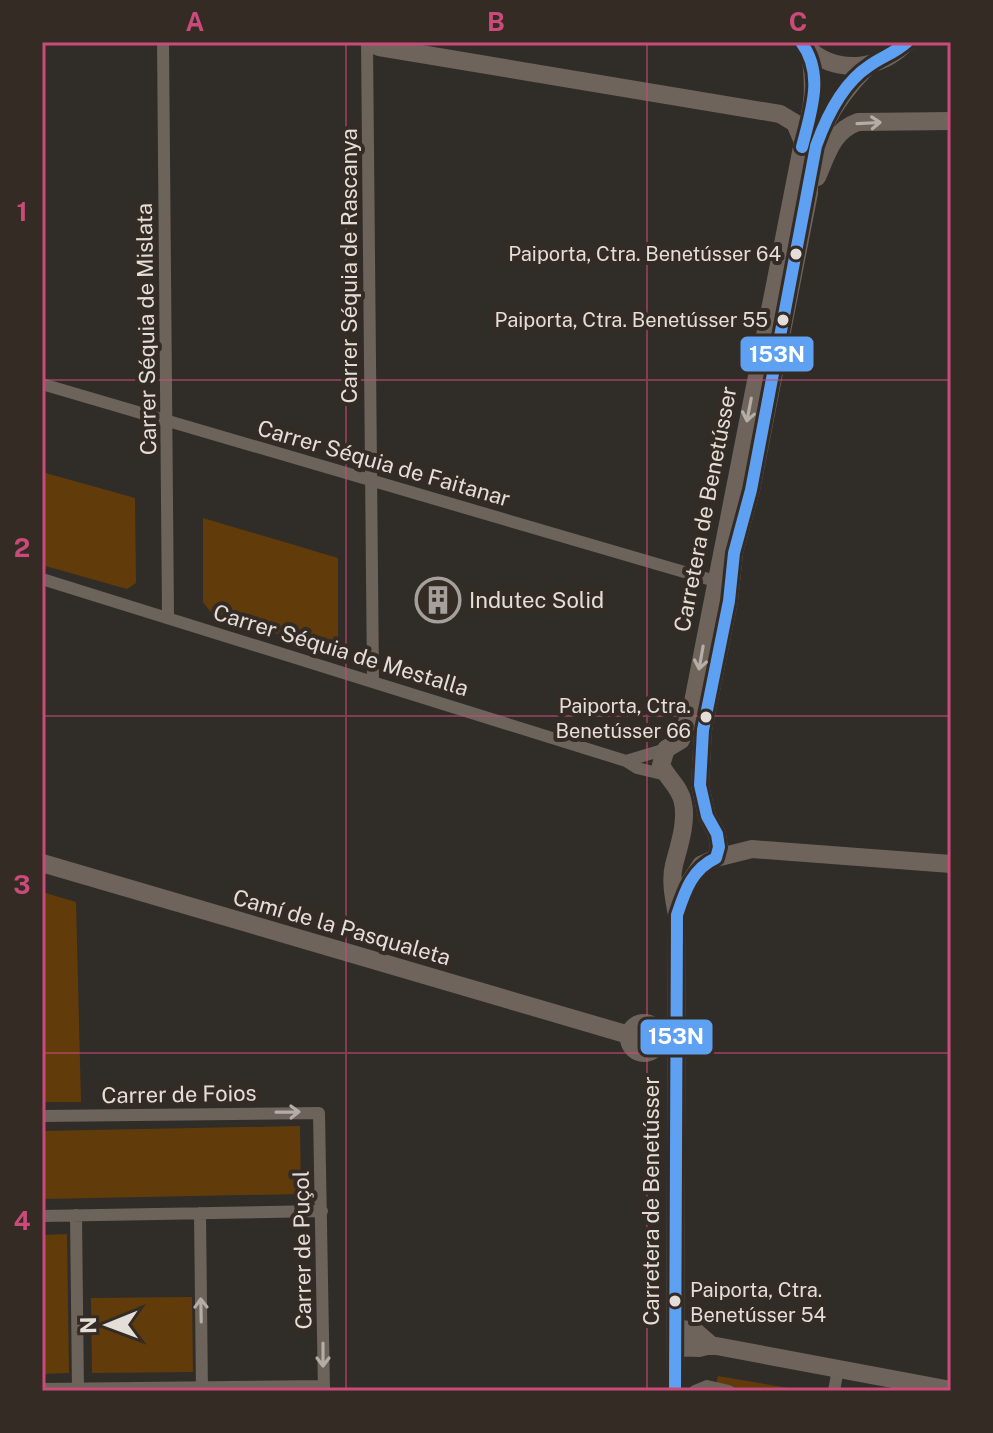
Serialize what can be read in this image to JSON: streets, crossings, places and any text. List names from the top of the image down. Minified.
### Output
{"streets":{"street":["Carrer Séquia de Rascanya","Carrer Séquia de Mislata","Carrer Séquia de Faitanar","Carretera de Benetússer","Carrer Séquia de Mestalla","Camí de la Pasqualeta","Carrer de Foios","Carrer de Puçol"]},"crossings":[["Carrer Séquia de Rascanya","Carrer Séquia de Faitanar"],["Carrer Séquia de Rascanya","Carrer Séquia de Mestalla"],["Carrer Séquia de Mislata","Carrer Séquia de Faitanar"],["Carrer Séquia de Mislata","Carrer Séquia de Mestalla"],["Carrer Séquia de Faitanar","Carretera de Benetússer"],["Carretera de Benetússer","Carrer Séquia de Mestalla"],["Carretera de Benetússer","Camí de la Pasqualeta"],["Carrer de Foios","Carrer de Puçol"]],"one_way":["Carrer de Puçol"],"places":{"other":["Paiporta, Ctra. Benetússer 64","Paiporta, Ctra. Benetússer 55","Paiporta, Ctra. Benetússer 66","Paiporta, Ctra. Benetússer 54"],"building":["Indutec Solid"]},"lines":["transit line 153N"],"north":"left","grid":{"columns":["A","B","C"],"rows":["1","2","3","4"]}}
